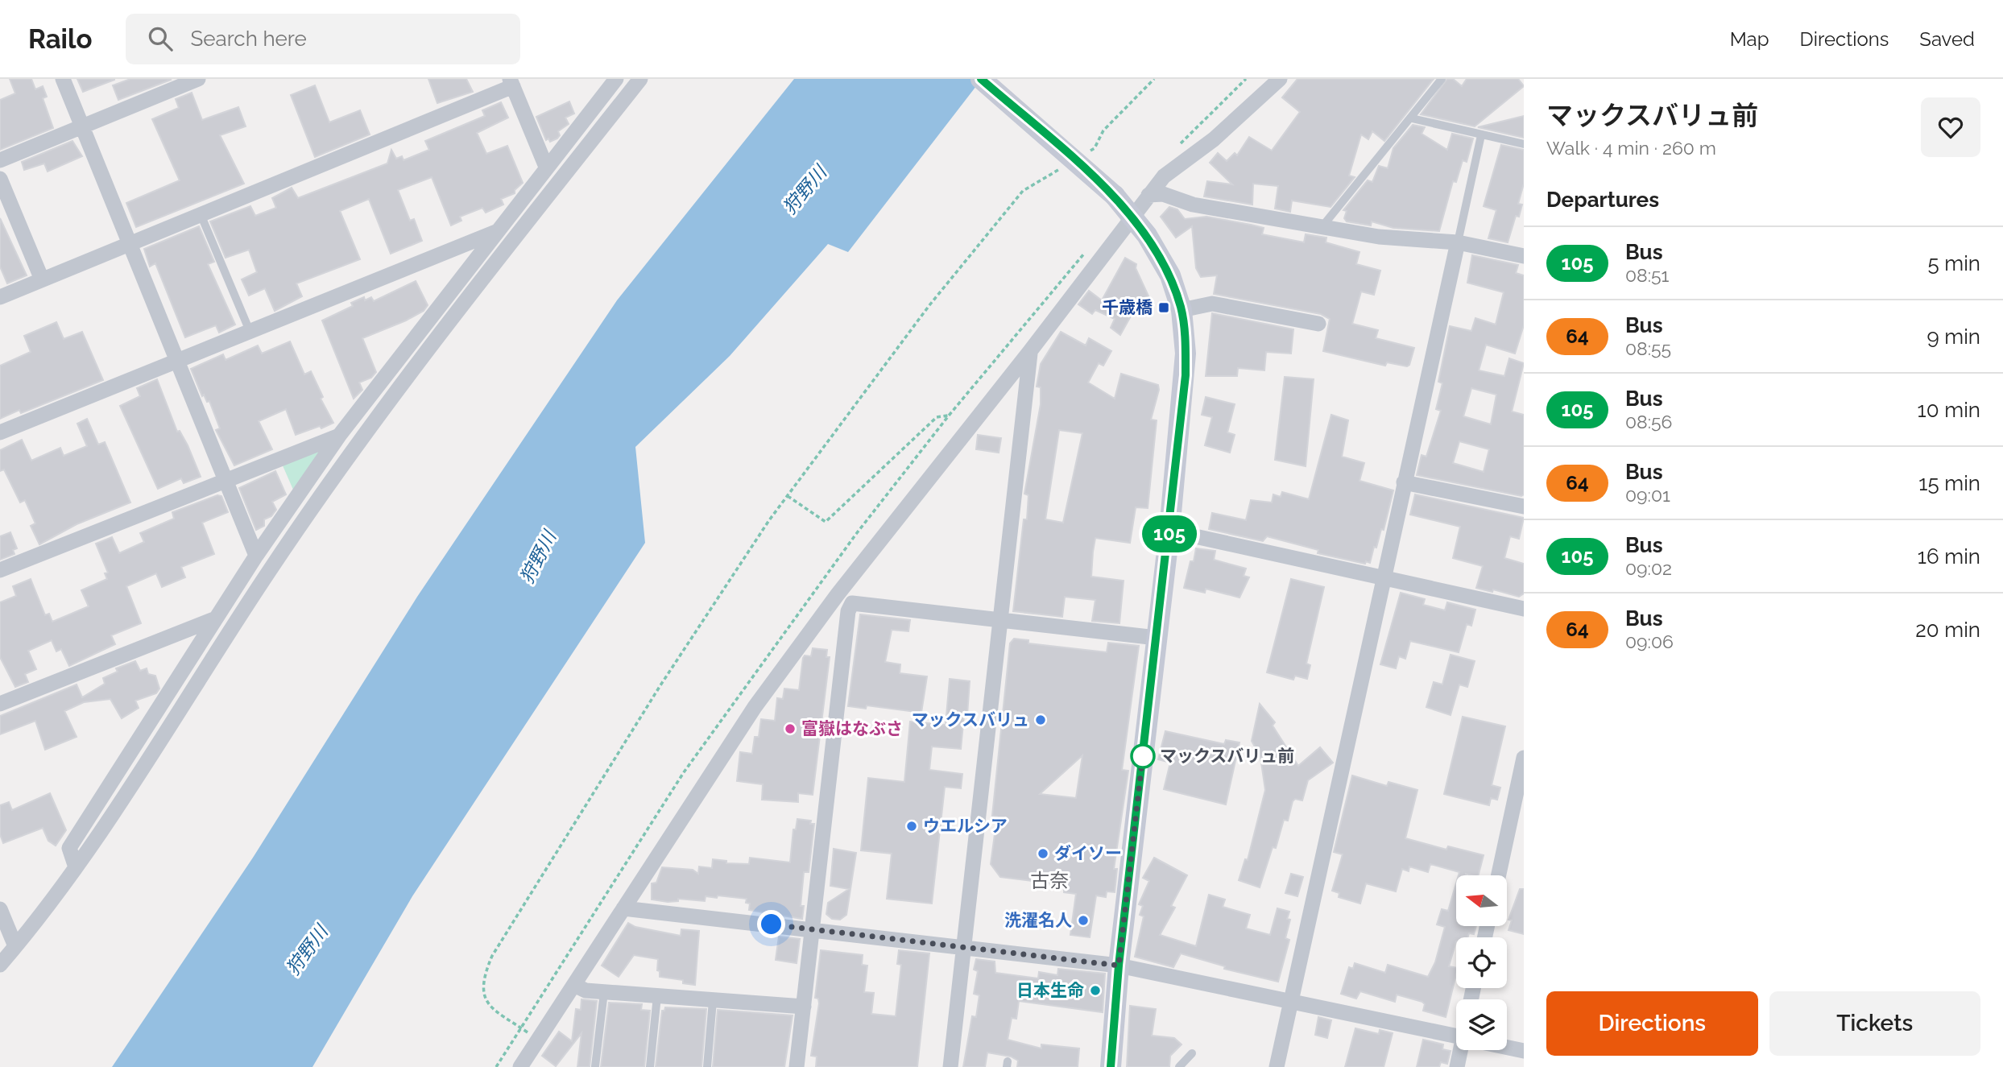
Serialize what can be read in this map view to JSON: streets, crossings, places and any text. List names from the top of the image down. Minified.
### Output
{"districts":["古奈"],"water":["狩野川"],"places":{"transit":["千歳橋"],"other":["マックスバリュ","富嶽はなぶさ","マックスバリュ前","ウエルシア","ダイソー","洗濯名人","日本生命"]},"lines":["bus line 105"],"north":"left","page":{"header":"Railo","search":"Search here","nav":["Map","Directions","Saved"],"on_map":"105","heading":[["マックスバリュ前","Walk · 4 min · 260 m"],"Departures"],"list":[{"mark":"105","name":"Bus","note":"08:51","value":"5 min"},{"mark":"64","name":"Bus","note":"08:55","value":"9 min"},{"mark":"105","name":"Bus","note":"08:56","value":"10 min"},{"mark":"64","name":"Bus","note":"09:01","value":"15 min"},{"mark":"105","name":"Bus","note":"09:02","value":"16 min"},{"mark":"64","name":"Bus","note":"09:06","value":"20 min"}],"buttons":["Directions","Tickets"]}}
